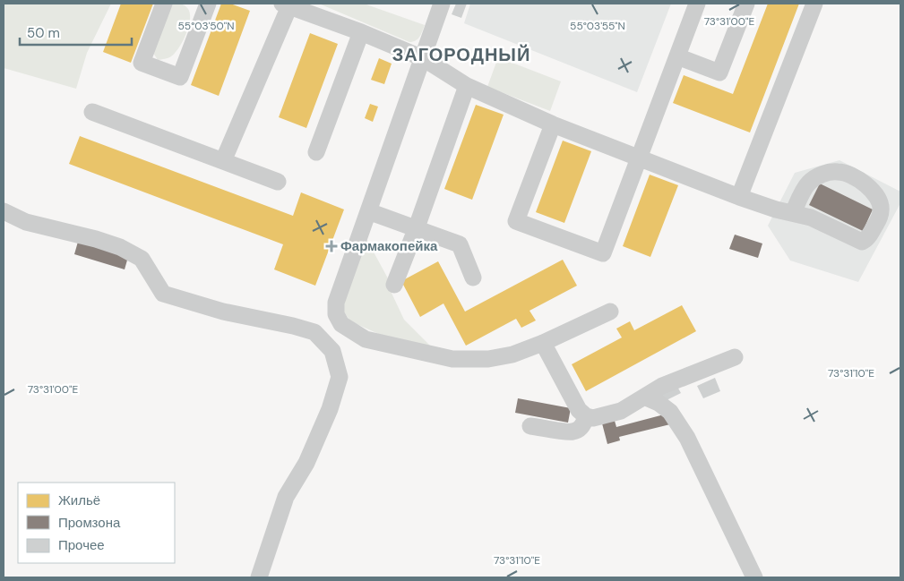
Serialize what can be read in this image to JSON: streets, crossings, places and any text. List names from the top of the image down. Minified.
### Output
{"districts":["ЗАГОРОДНЫЙ"],"places":{"health":["Фармакопейка"]},"legend":["Жильё","Промзона","Прочее"],"scale_bar":"50 m","coordinates":["73°31'00\"E","55°03'50\"N","55°03'55\"N","73°31'10\"E"]}
